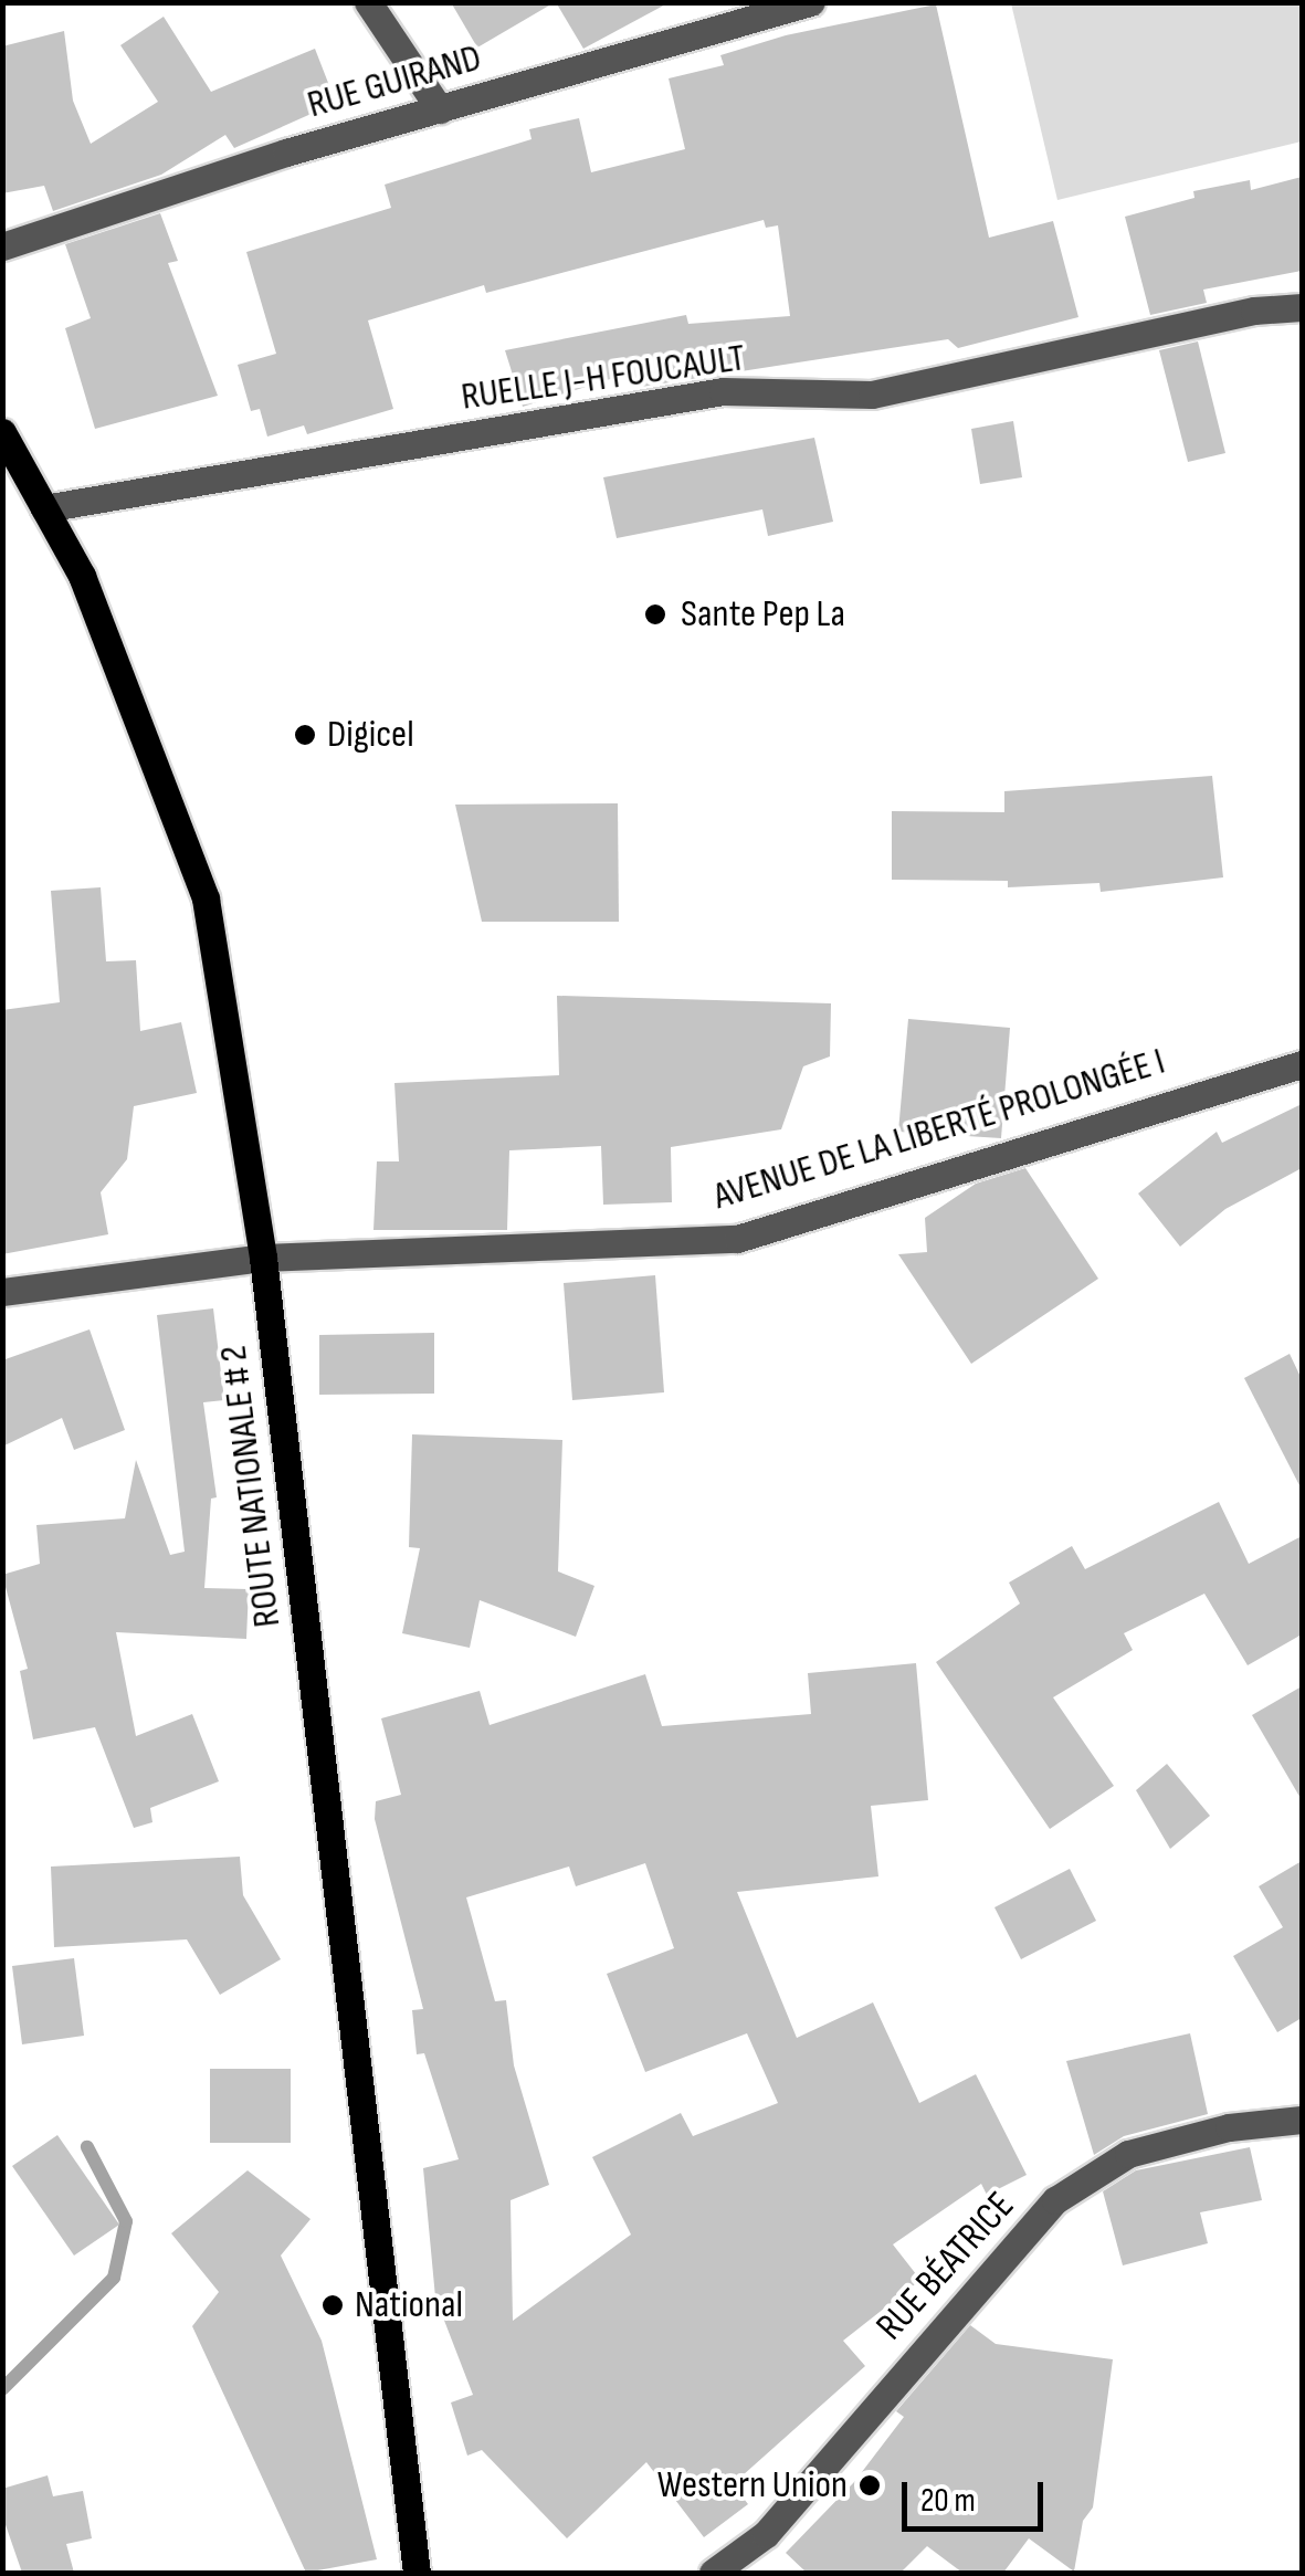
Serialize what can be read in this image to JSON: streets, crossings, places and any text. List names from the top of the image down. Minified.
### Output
{"streets":{"main road":["ROUTE NATIONALE # 2"],"street":["RUE GUIRAND","RUELLE J-H FOUCAULT","AVENUE DE LA LIBERTÉ PROLONGÉE I","RUE BÉATRICE"]},"crossings":[["RUELLE J-H FOUCAULT","ROUTE NATIONALE # 2"],["AVENUE DE LA LIBERTÉ PROLONGÉE I","ROUTE NATIONALE # 2"]],"places":["Sante Pep La","Digicel","National","Western Union"],"scale_bar":"20 m"}
